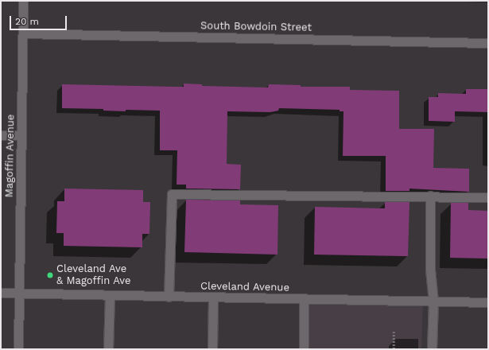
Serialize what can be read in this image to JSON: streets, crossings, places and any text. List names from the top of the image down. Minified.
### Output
{"streets":{"street":["South Bowdoin Street","Magoffin Avenue","Cleveland Avenue"]},"crossings":[["South Bowdoin Street","Magoffin Avenue"],["Magoffin Avenue","Cleveland Avenue"]],"places":["Cleveland Ave & Magoffin Ave"],"scale_bar":"20 m"}
